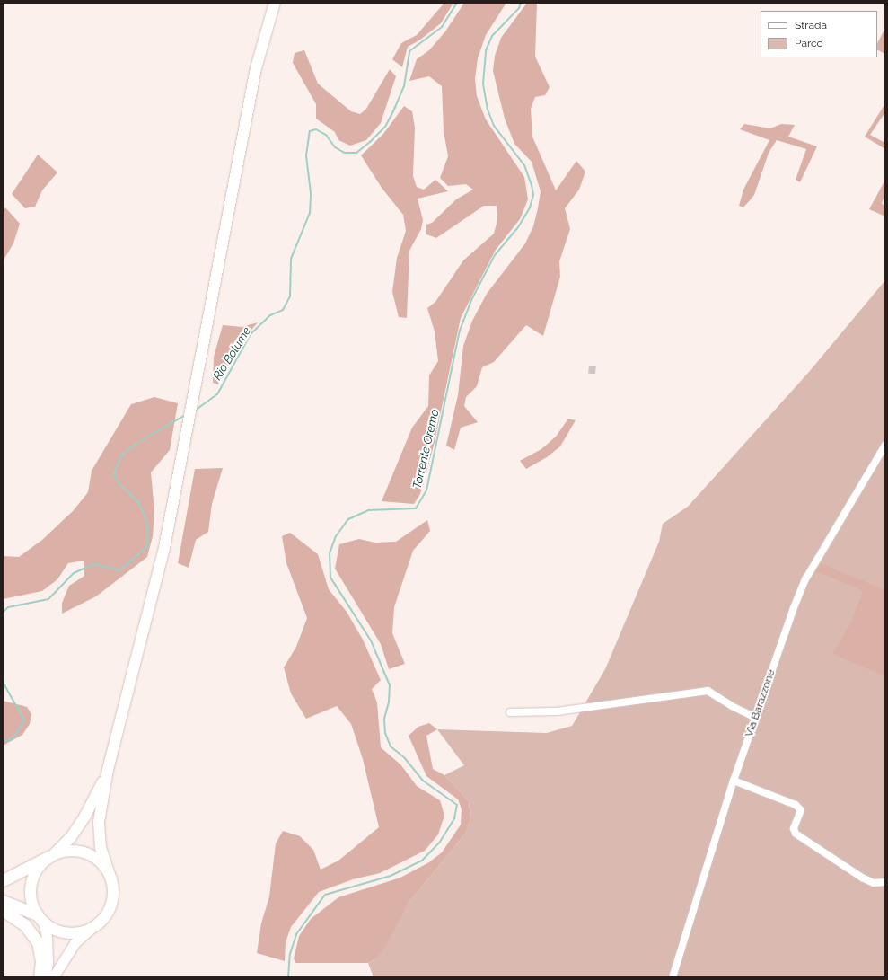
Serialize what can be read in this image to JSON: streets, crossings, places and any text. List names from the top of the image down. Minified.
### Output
{"streets":{"street":["Via Barazzone"]},"water":["Rio Bolume","Torrente Oremo"],"legend":["Strada","Parco"]}
